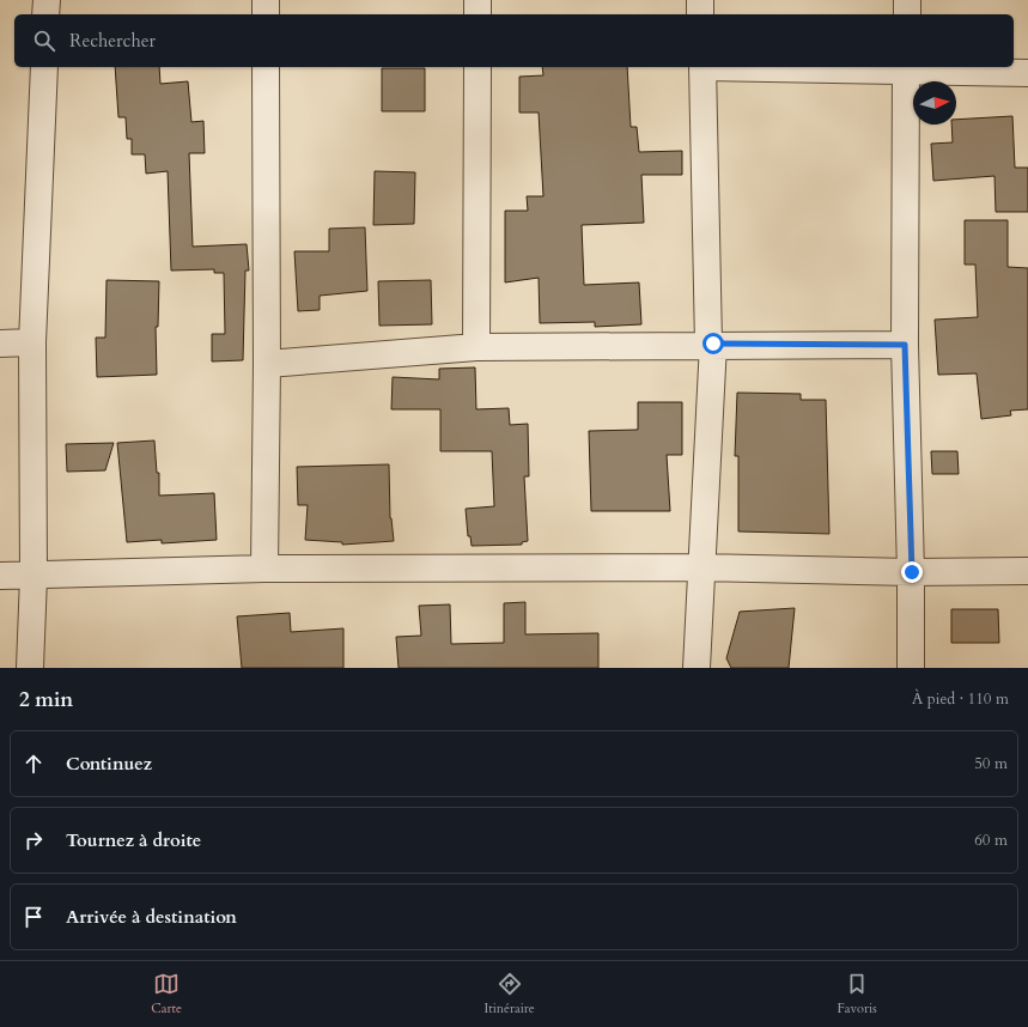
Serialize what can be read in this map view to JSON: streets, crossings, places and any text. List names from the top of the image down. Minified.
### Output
{"north":"right","page":{"search":"Rechercher","heading":["2 min","À pied · 110 m"],"list":[["Continuez","50 m"],["Tournez à droite","60 m"],"Arrivée à destination"],"nav":["Carte","Itinéraire","Favoris"]}}
